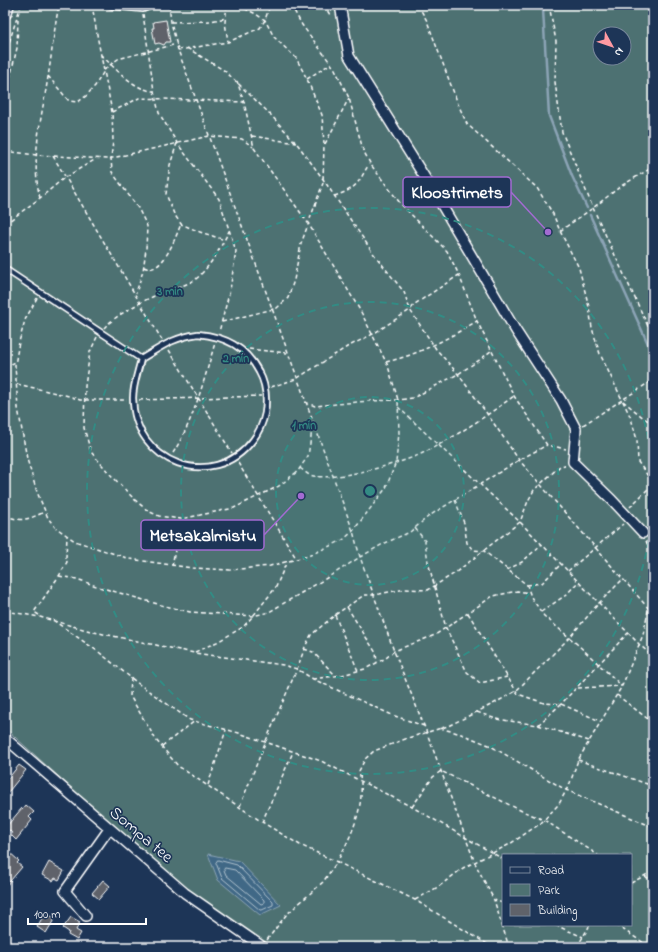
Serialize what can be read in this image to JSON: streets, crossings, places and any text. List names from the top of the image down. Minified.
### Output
{"streets":{"street":["Sompa tee"]},"places":["Kloostrimets","Metsakalmistu"],"legend":["Road","Park","Building"],"scale_bar":"100 m","north":"bottom right","rings":["3 min","2 min","1 min"]}
